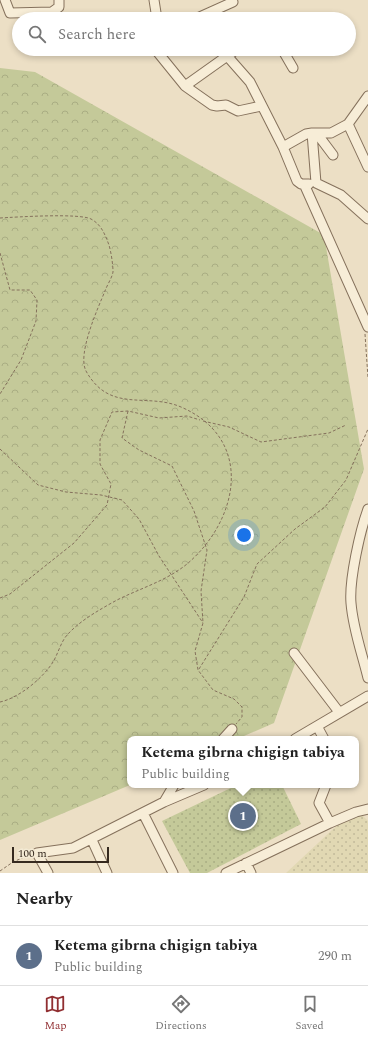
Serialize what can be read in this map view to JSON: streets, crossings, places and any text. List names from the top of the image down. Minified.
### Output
{"scale_bar":"100 m","page":{"search":"Search here","popup":["Ketema gibrna chigign tabiya","Public building"],"pins":"1","scale":"100 m","heading":"Nearby","list":[{"mark":"1","name":"Ketema gibrna chigign tabiya","note":"Public building","value":"290 m"}],"nav":["Map","Directions","Saved"]}}
